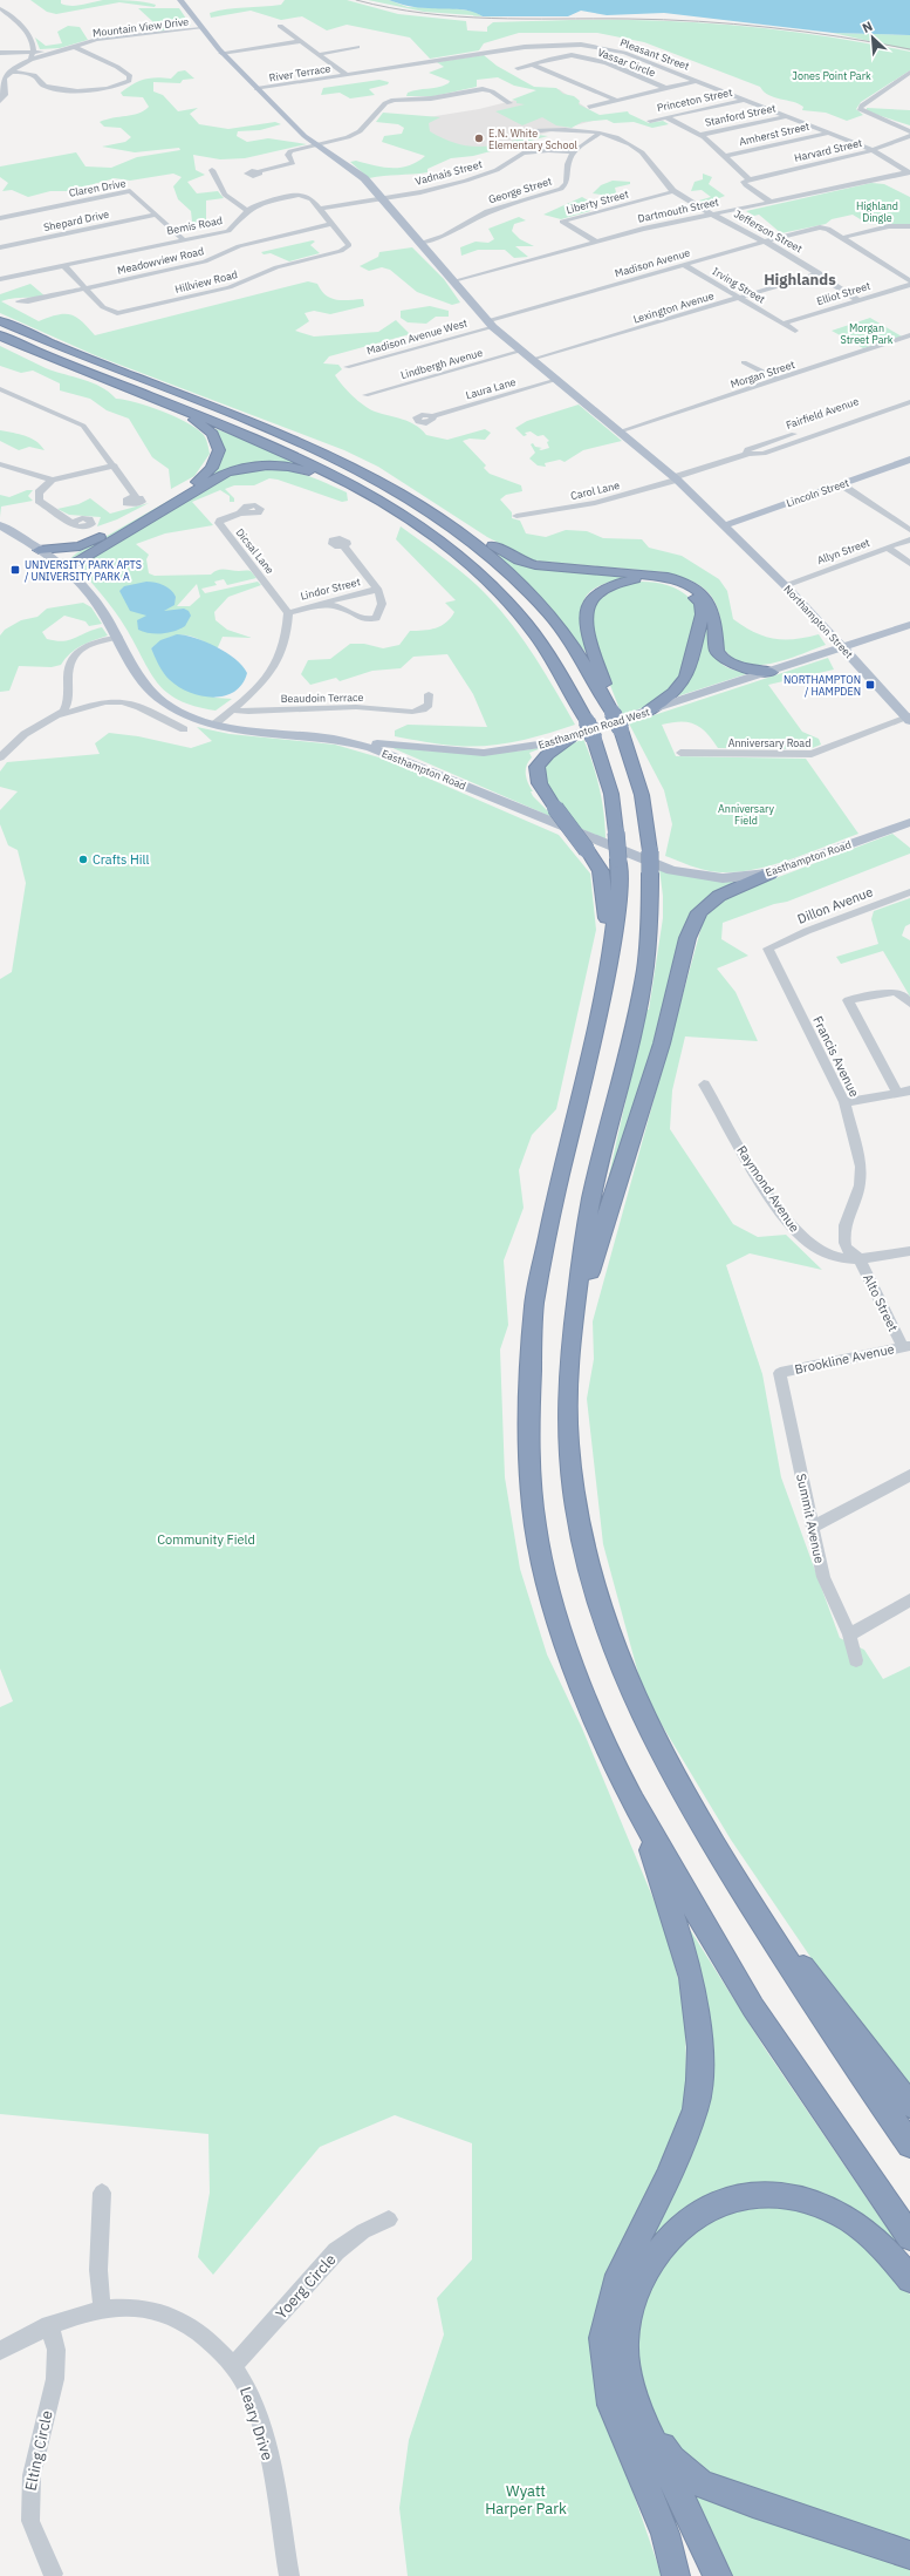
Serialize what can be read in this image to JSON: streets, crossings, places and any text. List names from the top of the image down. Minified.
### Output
{"streets":{"main road":["Lincoln Street","Northampton Street","Easthampton Road West","Easthampton Road"],"street":["Mountain View Drive","Pleasant Street","Vassar Circle","River Terrace","Princeton Street","Stanford Street","Amherst Street","Harvard Street","Vadnais Street","Claren Drive","George Street","Liberty Street","Dartmouth Street","Shepard Drive","Bemis Road","Jefferson Street","Meadowview Road","Madison Avenue","Hillview Road","Irving Street","Elliot Street","Lexington Avenue","Madison Avenue West","Lindbergh Avenue","Morgan Street","Laura Lane","Fairfield Avenue","Carol Lane","Dicsal Lane","Allyn Street","Lindor Street","Beaudoin Terrace","Anniversary Road","Dillon Avenue","Francis Avenue","Raymond Avenue","Alto Street","Brookline Avenue","Summit Avenue","Yoerg Circle","Leary Drive","Elting Circle"]},"crossings":[["Pleasant Street","River Terrace"],["Pleasant Street","Princeton Street"],["Pleasant Street","Stanford Street"],["Pleasant Street","Amherst Street"],["Pleasant Street","Harvard Street"],["Pleasant Street","Dartmouth Street"],["River Terrace","Northampton Street"],["Vadnais Street","George Street"],["Vadnais Street","Northampton Street"],["Claren Drive","Shepard Drive"],["Claren Drive","Bemis Road"],["George Street","Northampton Street"],["Liberty Street","Dartmouth Street"],["Liberty Street","Jefferson Street"],["Dartmouth Street","Jefferson Street"],["Dartmouth Street","Northampton Street"],["Bemis Road","Hillview Road"],["Jefferson Street","Madison Avenue"],["Jefferson Street","Elliot Street"],["Jefferson Street","Lexington Avenue"],["Meadowview Road","Hillview Road"],["Madison Avenue","Irving Street"],["Madison Avenue","Madison Avenue West"],["Madison Avenue","Northampton Street"],["Irving Street","Elliot Street"],["Irving Street","Lexington Avenue"],["Lexington Avenue","Northampton Street"],["Madison Avenue West","Northampton Street"],["Lindbergh Avenue","Northampton Street"],["Morgan Street","Northampton Street"],["Laura Lane","Northampton Street"],["Fairfield Avenue","Carol Lane"],["Fairfield Avenue","Northampton Street"],["Carol Lane","Northampton Street"],["Lincoln Street","Northampton Street"],["Dicsal Lane","Lindor Street"],["Allyn Street","Northampton Street"],["Lindor Street","Beaudoin Terrace"],["Lindor Street","Easthampton Road"],["Northampton Street","Easthampton Road West"],["Northampton Street","Anniversary Road"],["Easthampton Road West","Easthampton Road"],["Dillon Avenue","Francis Avenue"],["Francis Avenue","Raymond Avenue"],["Francis Avenue","Alto Street"],["Raymond Avenue","Alto Street"],["Alto Street","Brookline Avenue"],["Brookline Avenue","Summit Avenue"],["Yoerg Circle","Leary Drive"],["Leary Drive","Elting Circle"]],"districts":["Highlands"],"parks":["Jones Point Park","Highland Dingle","Morgan Street Park","Anniversary Field","Community Field","Wyatt Harper Park"],"places":{"other":["E.N. White Elementary School","Crafts Hill"],"transit":["UNIVERSITY PARK APTS / UNIVERSITY PARK A","NORTHAMPTON / HAMPDEN"]},"north":"top left"}
